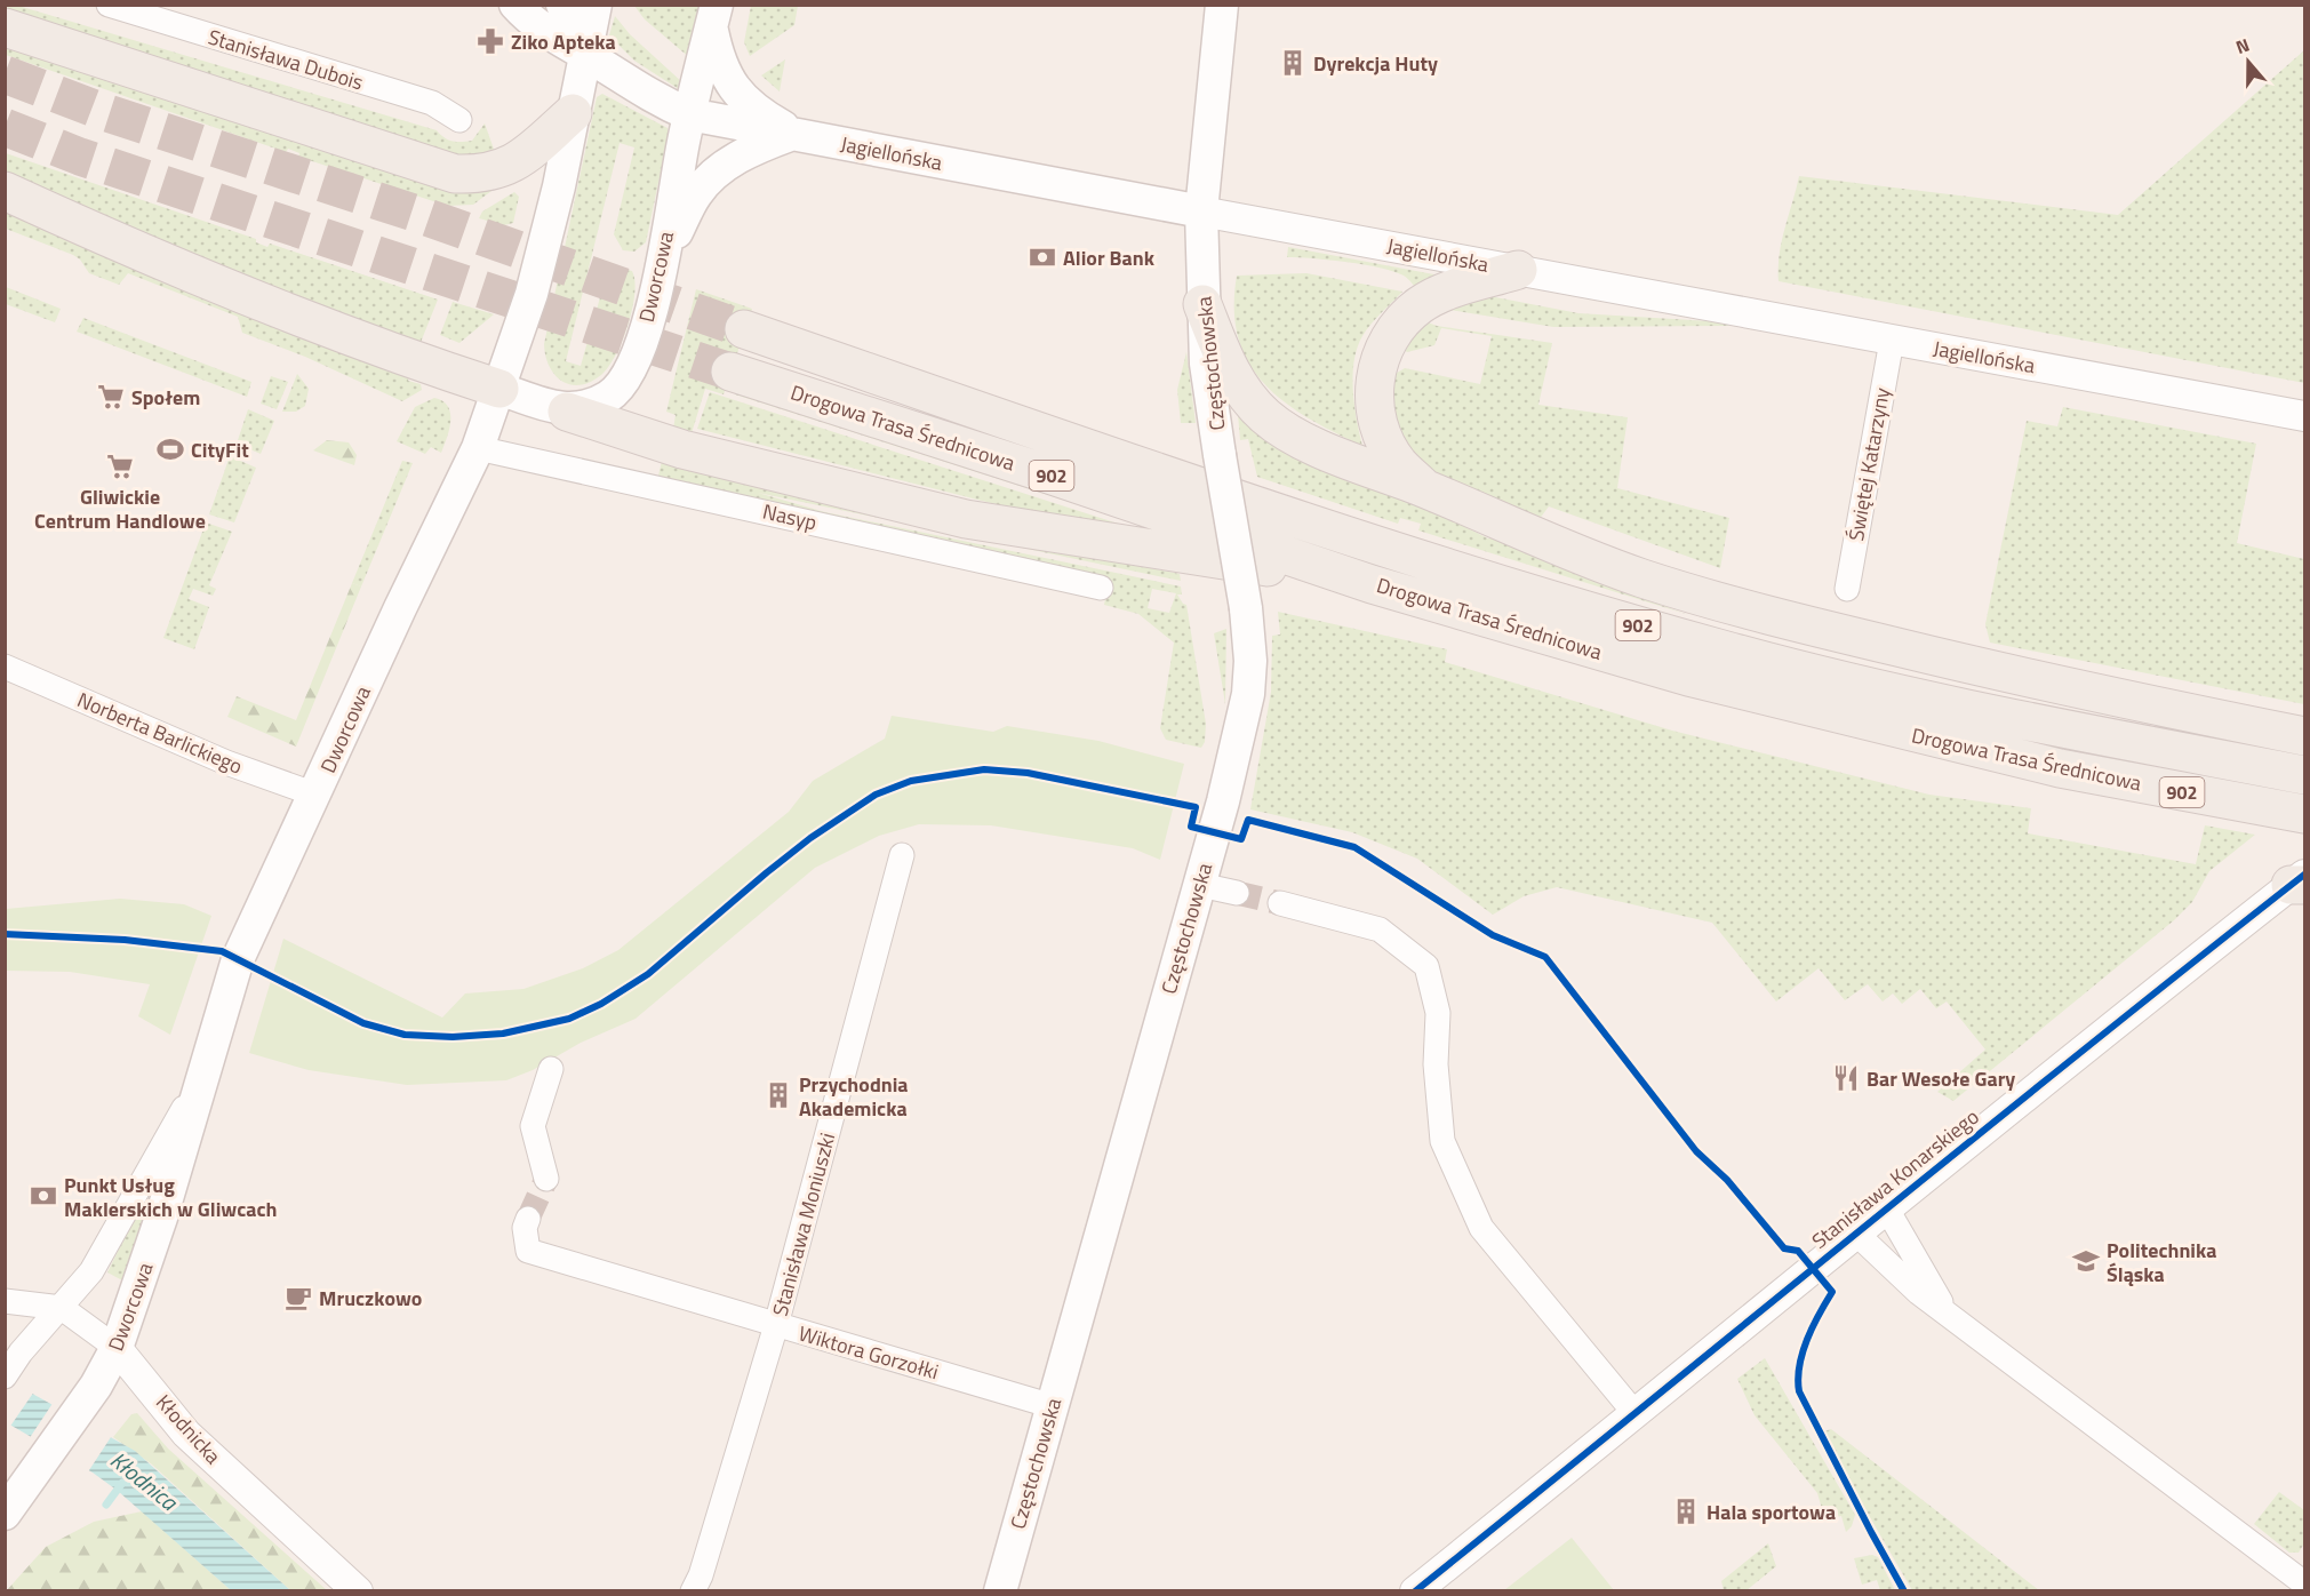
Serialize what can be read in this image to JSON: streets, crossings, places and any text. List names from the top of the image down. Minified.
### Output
{"streets":{"main road":["Jagiellońska","Dworcowa","Częstochowska","Drogowa Trasa Średnicowa","902"],"street":["Stanisława Dubois","Świętej Katarzyny","Nasyp","Norberta Barlickiego","Stanisława Konarskiego","Stanisława Moniuszki","Wiktora Gorzołki","Kłodnicka"]},"crossings":[["Jagiellońska","Dworcowa"],["Jagiellońska","Częstochowska"],["Jagiellońska","Świętej Katarzyny"],["Dworcowa","Nasyp"],["Dworcowa","Norberta Barlickiego"],["Dworcowa","Kłodnicka"],["Częstochowska","Wiktora Gorzołki"],["Stanisława Moniuszki","Wiktora Gorzołki"]],"water":["Kłodnica"],"places":{"pharmacy":["Ziko Apteka"],"building":["Dyrekcja Huty","Przychodnia Akademicka","Hala sportowa"],"bank":["Alior Bank","Punkt Usług Maklerskich w Gliwcach"],"supermarket":["Społem","Gliwickie Centrum Handlowe"],"sports":["CityFit"],"restaurant":["Bar Wesołe Gary"],"school or university":["Politechnika Śląska"],"cafe":["Mruczkowo"]},"north":"top"}
